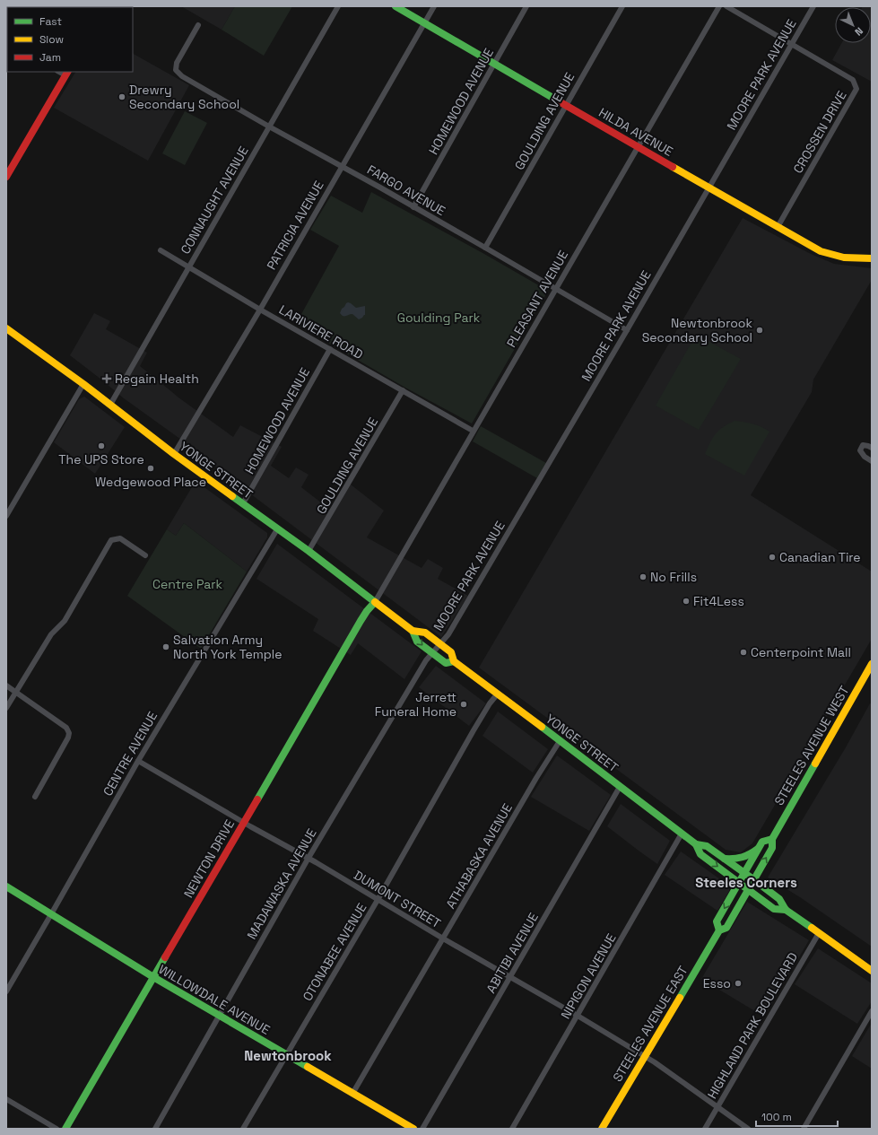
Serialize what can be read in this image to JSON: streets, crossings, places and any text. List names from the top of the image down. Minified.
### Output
{"streets":{"main road":["HILDA AVENUE","YONGE STREET","STEELES AVENUE WEST","NEWTON DRIVE","WILLOWDALE AVENUE","STEELES AVENUE EAST"],"street":["MOORE PARK AVENUE","HOMEWOOD AVENUE","GOULDING AVENUE","CROSSEN DRIVE","FARGO AVENUE","CONNAUGHT AVENUE","PATRICIA AVENUE","PLEASANT AVENUE","LARIVIERE ROAD","CENTRE AVENUE","ATHABASKA AVENUE","MADAWASKA AVENUE","DUMONT STREET","OTONABEE AVENUE","ABITIBI AVENUE","NIPIGON AVENUE","HIGHLAND PARK BOULEVARD"]},"crossings":[["MOORE PARK AVENUE","HILDA AVENUE"],["MOORE PARK AVENUE","CROSSEN DRIVE"],["MOORE PARK AVENUE","FARGO AVENUE"],["MOORE PARK AVENUE","YONGE STREET"],["MOORE PARK AVENUE","MADAWASKA AVENUE"],["HOMEWOOD AVENUE","HILDA AVENUE"],["HOMEWOOD AVENUE","FARGO AVENUE"],["HOMEWOOD AVENUE","LARIVIERE ROAD"],["HOMEWOOD AVENUE","YONGE STREET"],["GOULDING AVENUE","HILDA AVENUE"],["GOULDING AVENUE","FARGO AVENUE"],["GOULDING AVENUE","LARIVIERE ROAD"],["GOULDING AVENUE","YONGE STREET"],["HILDA AVENUE","CROSSEN DRIVE"],["HILDA AVENUE","PATRICIA AVENUE"],["HILDA AVENUE","PLEASANT AVENUE"],["FARGO AVENUE","CONNAUGHT AVENUE"],["FARGO AVENUE","PATRICIA AVENUE"],["FARGO AVENUE","PLEASANT AVENUE"],["CONNAUGHT AVENUE","LARIVIERE ROAD"],["CONNAUGHT AVENUE","YONGE STREET"],["PATRICIA AVENUE","LARIVIERE ROAD"],["PATRICIA AVENUE","YONGE STREET"],["PLEASANT AVENUE","LARIVIERE ROAD"],["PLEASANT AVENUE","YONGE STREET"],["PLEASANT AVENUE","NEWTON DRIVE"],["YONGE STREET","STEELES AVENUE WEST"],["YONGE STREET","CENTRE AVENUE"],["YONGE STREET","ATHABASKA AVENUE"],["YONGE STREET","NEWTON DRIVE"],["YONGE STREET","MADAWASKA AVENUE"],["YONGE STREET","OTONABEE AVENUE"],["YONGE STREET","ABITIBI AVENUE"],["YONGE STREET","NIPIGON AVENUE"],["YONGE STREET","STEELES AVENUE EAST"],["YONGE STREET","HIGHLAND PARK BOULEVARD"],["STEELES AVENUE WEST","STEELES AVENUE EAST"],["CENTRE AVENUE","DUMONT STREET"],["CENTRE AVENUE","WILLOWDALE AVENUE"],["ATHABASKA AVENUE","DUMONT STREET"],["ATHABASKA AVENUE","WILLOWDALE AVENUE"],["NEWTON DRIVE","DUMONT STREET"],["NEWTON DRIVE","WILLOWDALE AVENUE"],["MADAWASKA AVENUE","DUMONT STREET"],["MADAWASKA AVENUE","WILLOWDALE AVENUE"],["DUMONT STREET","OTONABEE AVENUE"],["DUMONT STREET","ABITIBI AVENUE"],["DUMONT STREET","NIPIGON AVENUE"],["DUMONT STREET","STEELES AVENUE EAST"],["DUMONT STREET","HIGHLAND PARK BOULEVARD"],["OTONABEE AVENUE","WILLOWDALE AVENUE"]],"districts":["Steeles Corners","Newtonbrook"],"parks":["Goulding Park","Centre Park"],"places":{"other":["Drewry Secondary School","Newtonbrook Secondary School","The UPS Store","Wedgewood Place","Canadian Tire","No Frills","Fit4Less","Salvation Army North York Temple","Centerpoint Mall","Jerrett Funeral Home","Esso"],"health":["Regain Health"]},"legend":["Fast","Slow","Jam"],"scale_bar":"100 m","north":"bottom right"}
